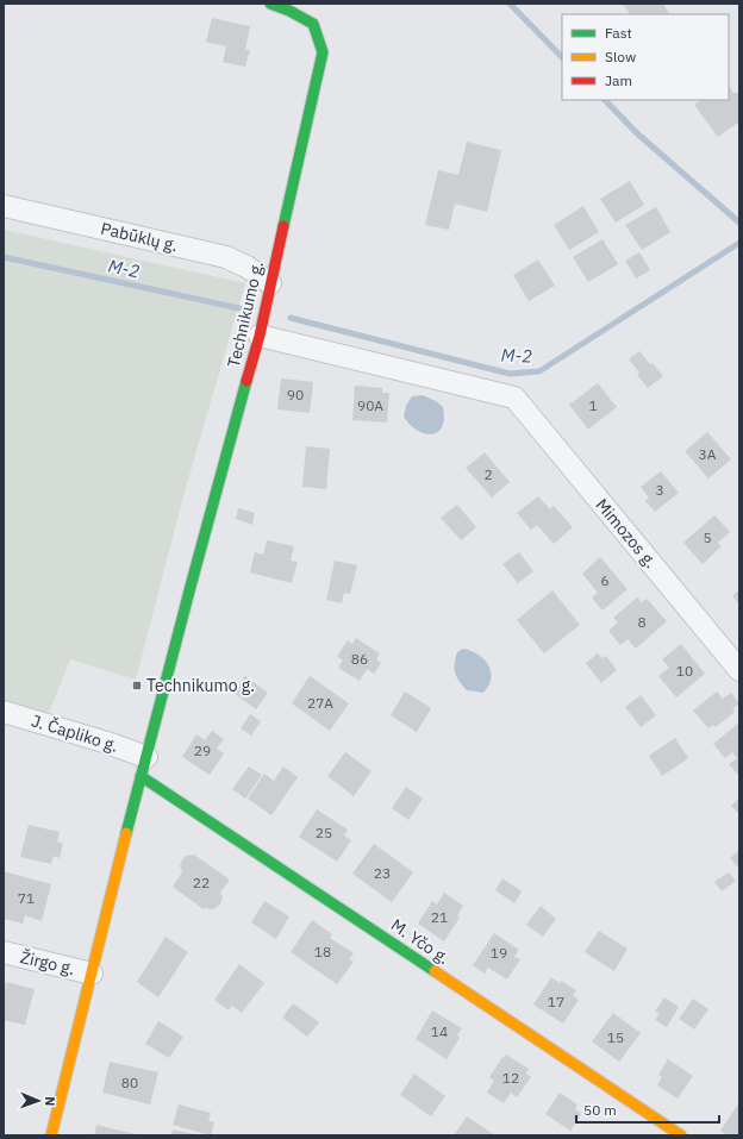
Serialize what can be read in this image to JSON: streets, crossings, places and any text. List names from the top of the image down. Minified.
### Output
{"streets":{"street":["Pabūklų g.","Technikumo g.","Mimozos g.","J. Čapliko g.","M. Yčo g.","Žirgo g."]},"crossings":[["Pabūklų g.","Technikumo g."],["Technikumo g.","Mimozos g."],["Technikumo g.","J. Čapliko g."],["Technikumo g.","M. Yčo g."],["Technikumo g.","Žirgo g."],["J. Čapliko g.","M. Yčo g."]],"water":["M-2"],"places":{"transit":["Technikumo g."]},"house_numbers":["90","90A","1","3A","2","3","5","6","8","86","10","27A","29","25","23","22","71","21","18","19","17","14","15","12","80"],"legend":["Fast","Slow","Jam"],"scale_bar":"50 m","north":"right"}
